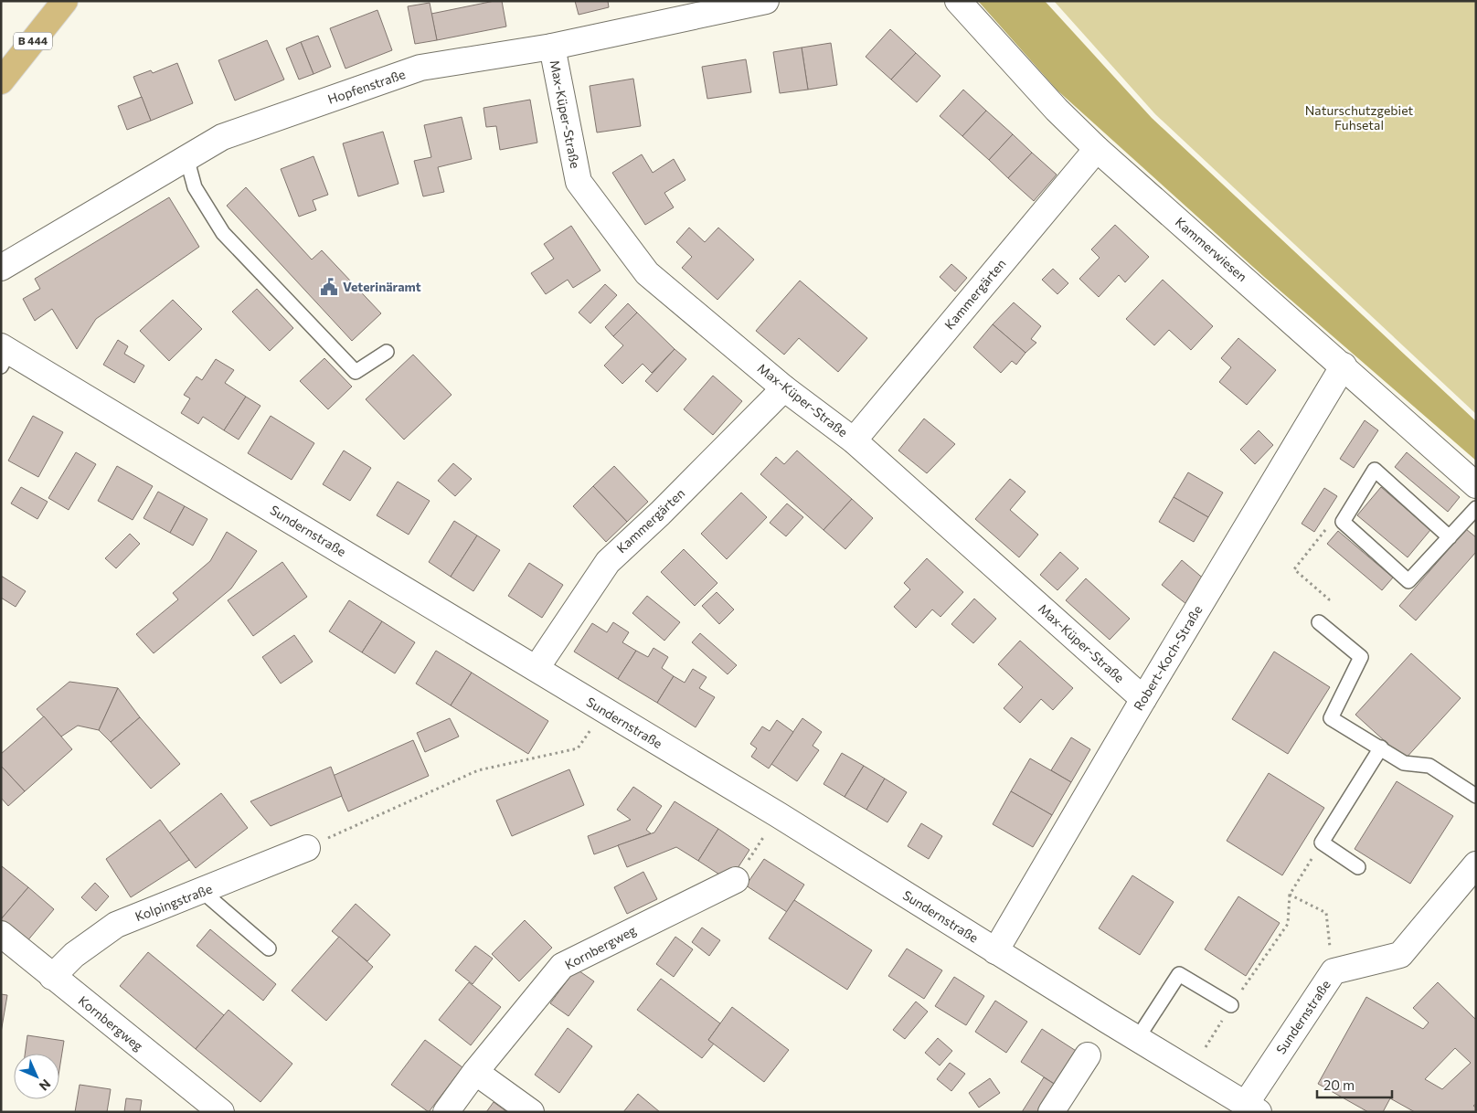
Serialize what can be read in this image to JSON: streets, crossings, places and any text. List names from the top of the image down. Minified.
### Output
{"streets":{"main road":["B 444"],"street":["Hopfenstraße","Max-Küper-Straße","Kammerwiesen","Kammergärten","Sundernstraße","Robert-Koch-Straße","Kolpingstraße","Kornbergweg"]},"crossings":[["Hopfenstraße","Max-Küper-Straße"],["Max-Küper-Straße","Kammergärten"],["Max-Küper-Straße","Robert-Koch-Straße"],["Kammerwiesen","Kammergärten"],["Kammerwiesen","Robert-Koch-Straße"],["Kammergärten","Sundernstraße"],["Sundernstraße","Robert-Koch-Straße"],["Kolpingstraße","Kornbergweg"]],"parks":["Naturschutzgebiet Fuhsetal"],"places":{"public building":["Veterinäramt"]},"scale_bar":"20 m","north":"bottom right"}
